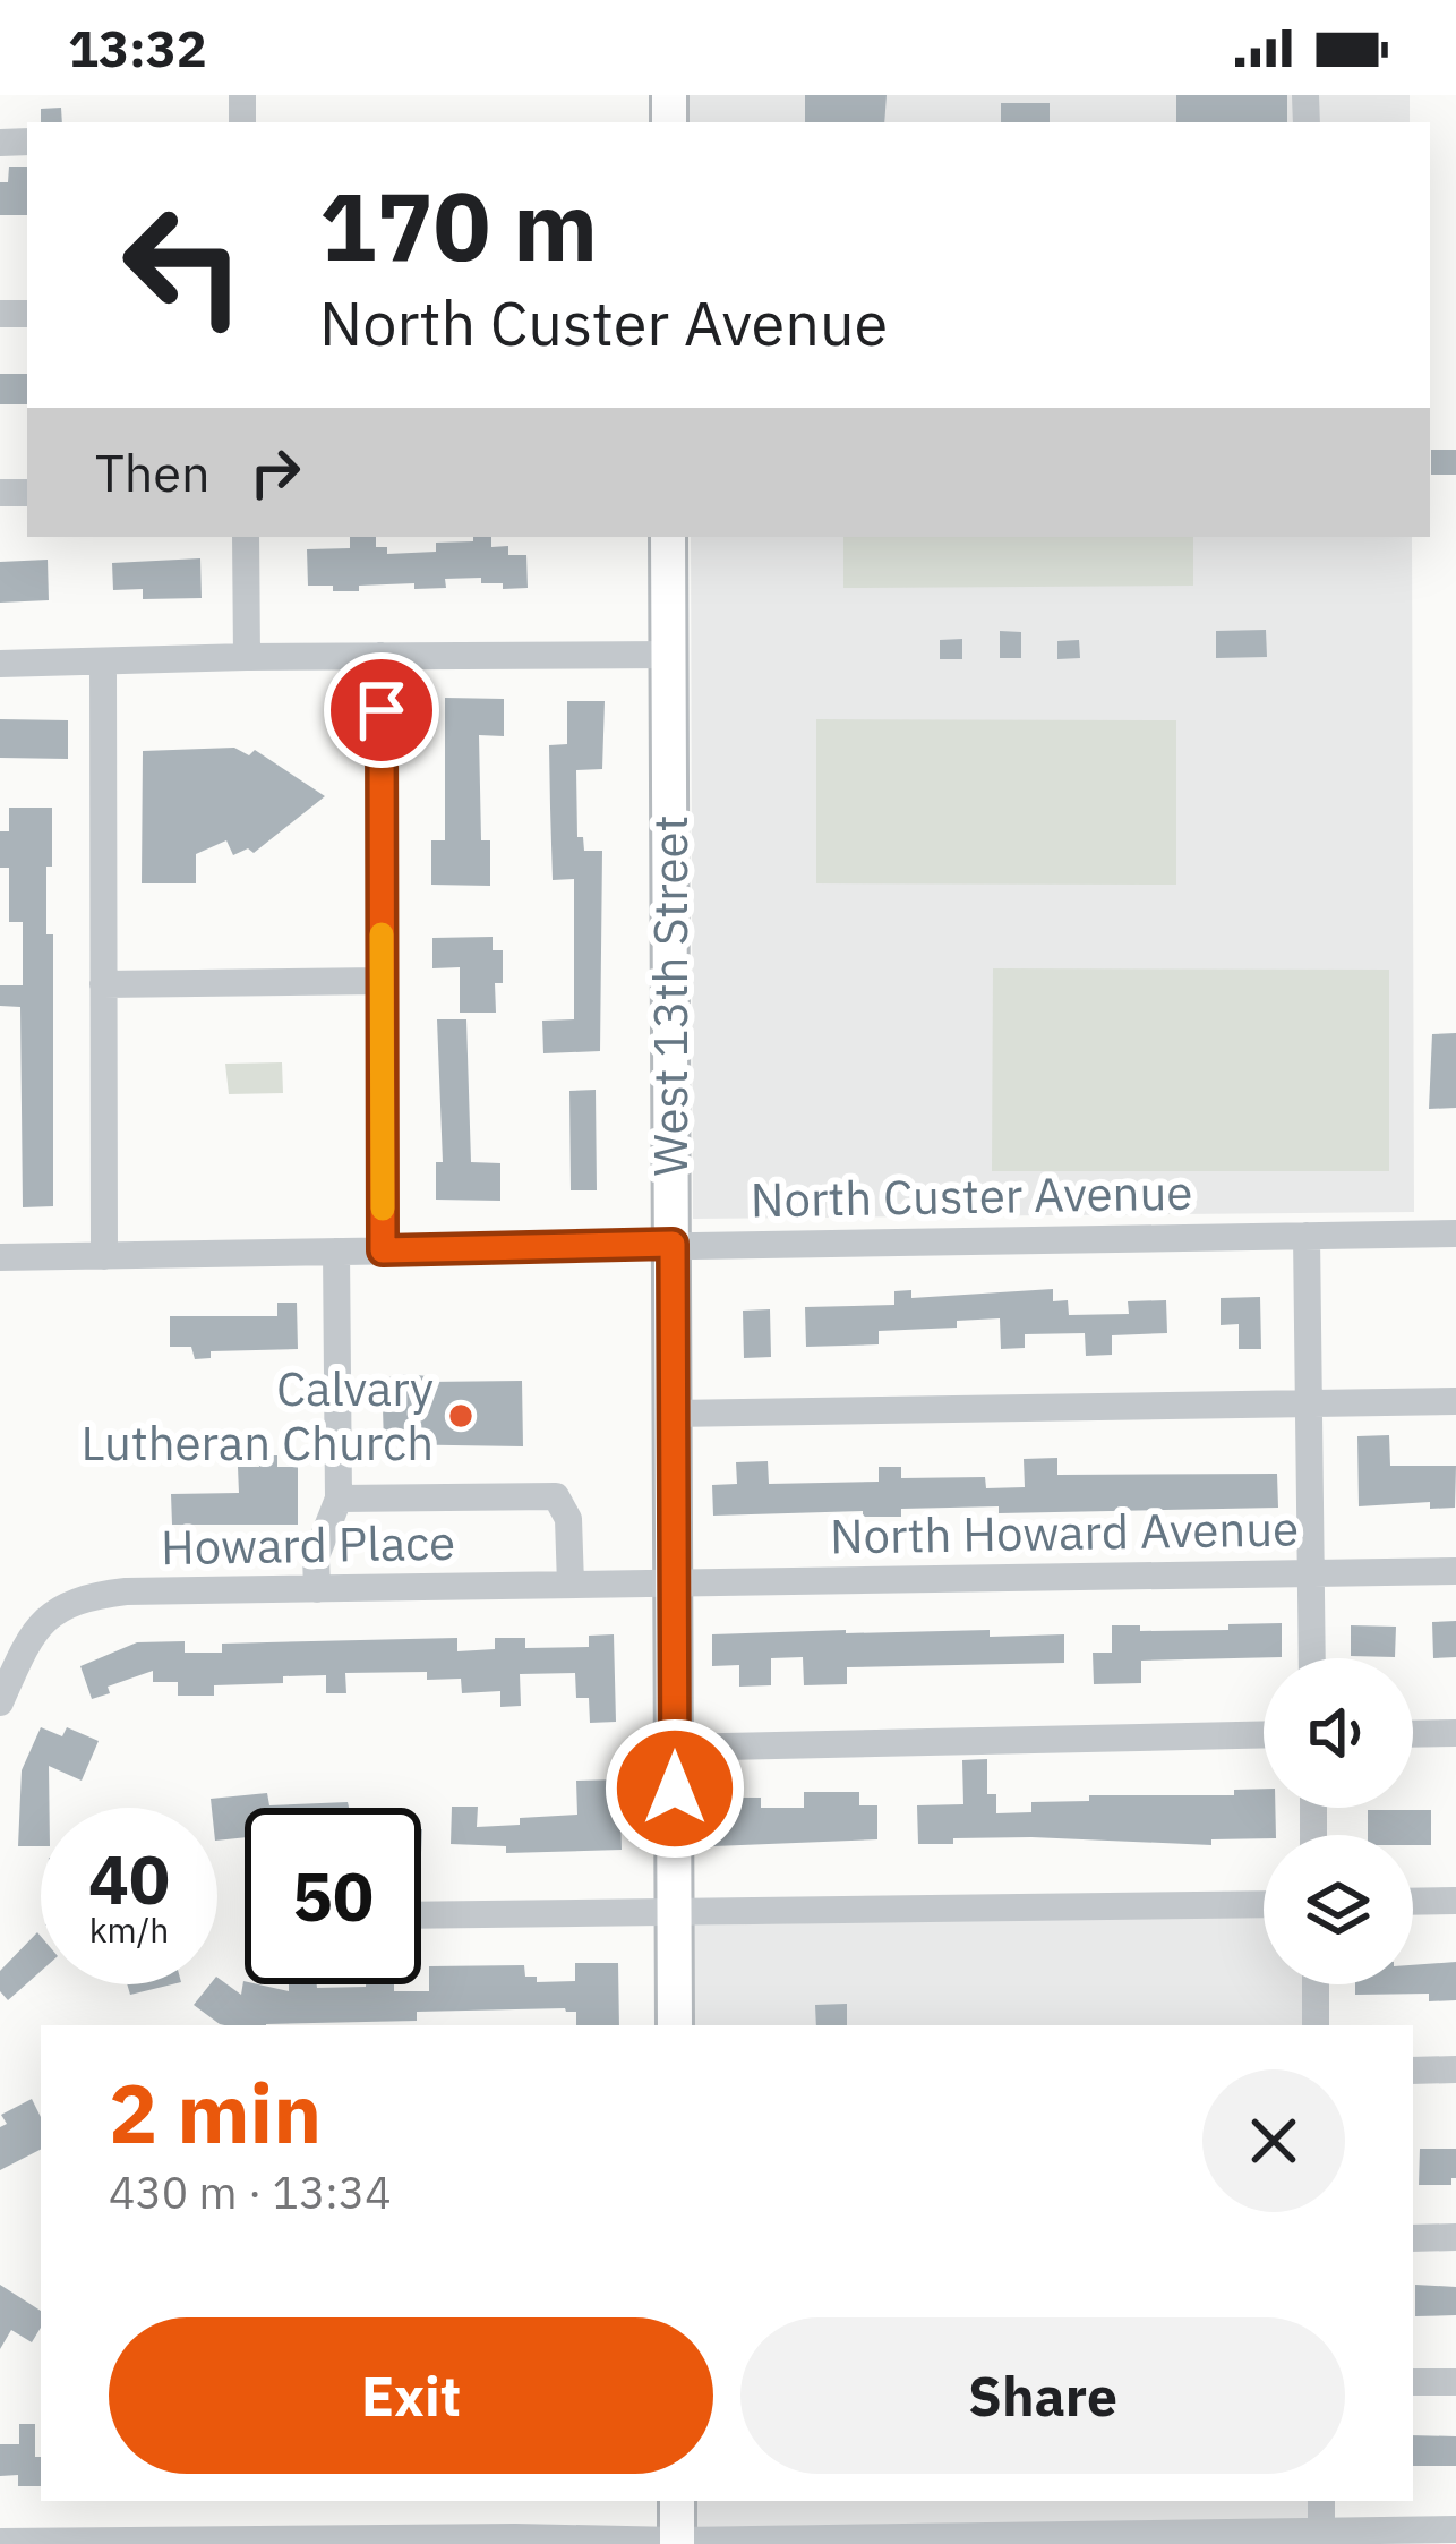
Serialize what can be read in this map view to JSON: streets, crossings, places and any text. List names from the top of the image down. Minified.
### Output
{"streets":{"main road":["West 13th Street"],"street":["North Custer Avenue","North Howard Avenue","Howard Place"]},"crossings":[["West 13th Street","North Custer Avenue"],["West 13th Street","North Howard Avenue"],["West 13th Street","Howard Place"],["North Howard Avenue","Howard Place"]],"places":["Calvary Lutheran Church"],"page":{"status":"13:32","turn":["170 m","North Custer Avenue"],"then":"Then","speed":"40 km/h","limit":"50","heading":["2 min","430 m · 13:34"],"buttons":["Exit","Share"]}}
